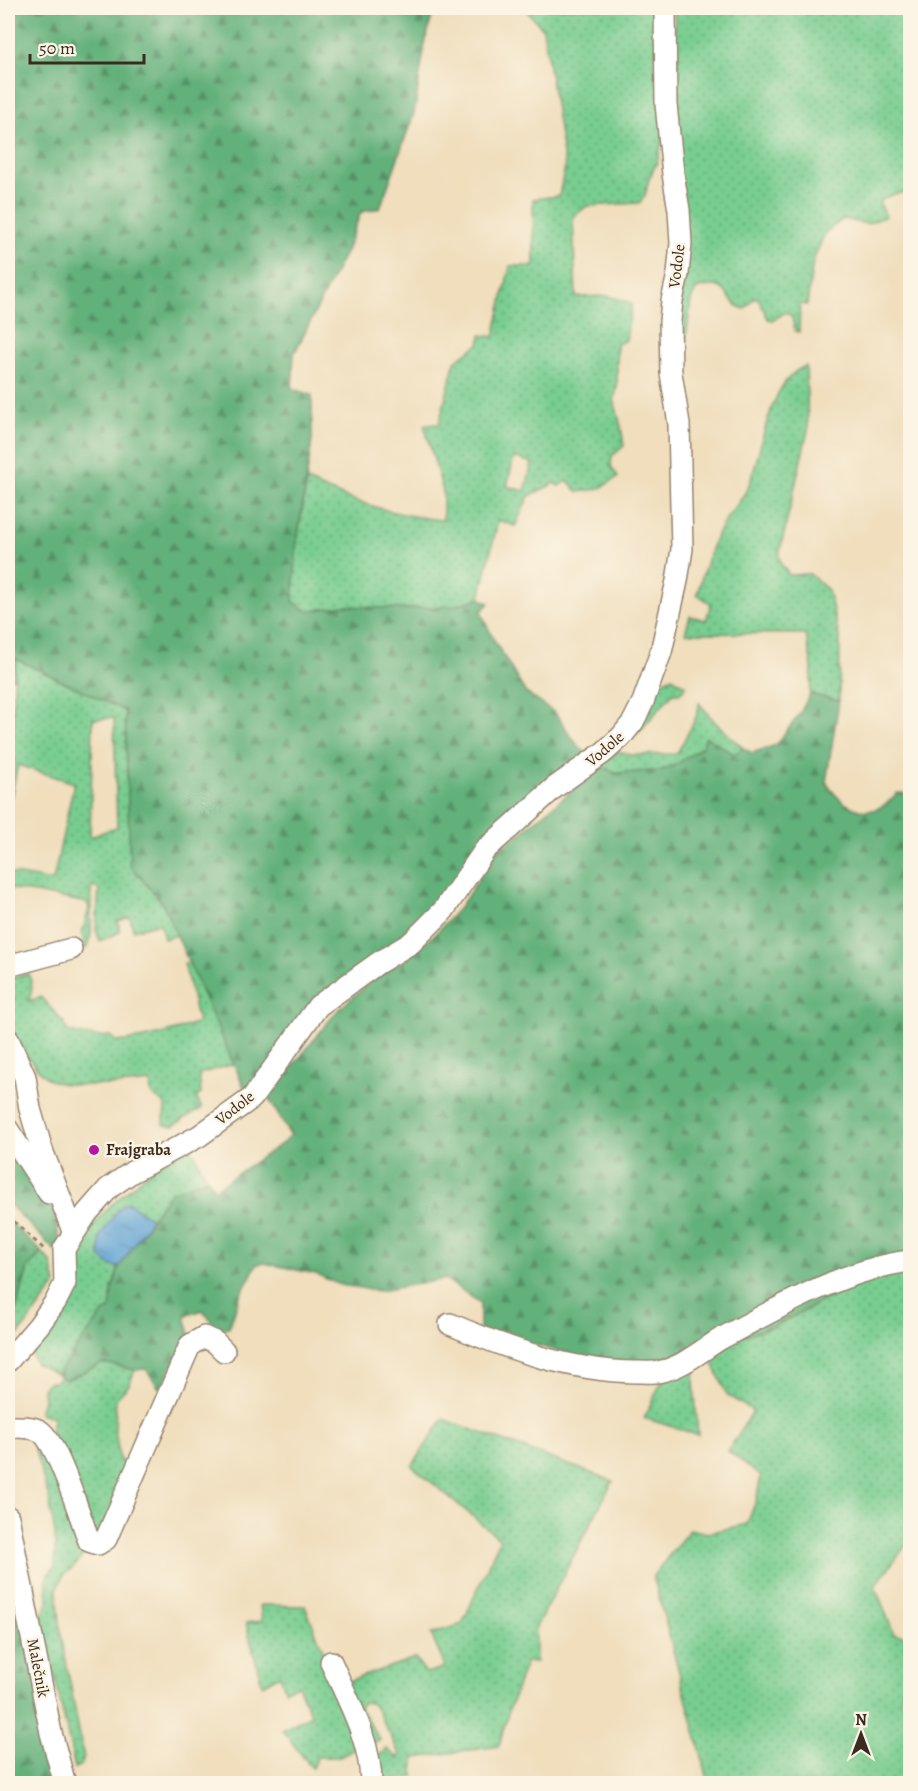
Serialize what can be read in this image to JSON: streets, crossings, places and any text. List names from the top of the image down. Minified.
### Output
{"streets":{"street":["Vodole","Malečnik"]},"places":["Frajgraba"],"scale_bar":"50 m","north":"top"}
